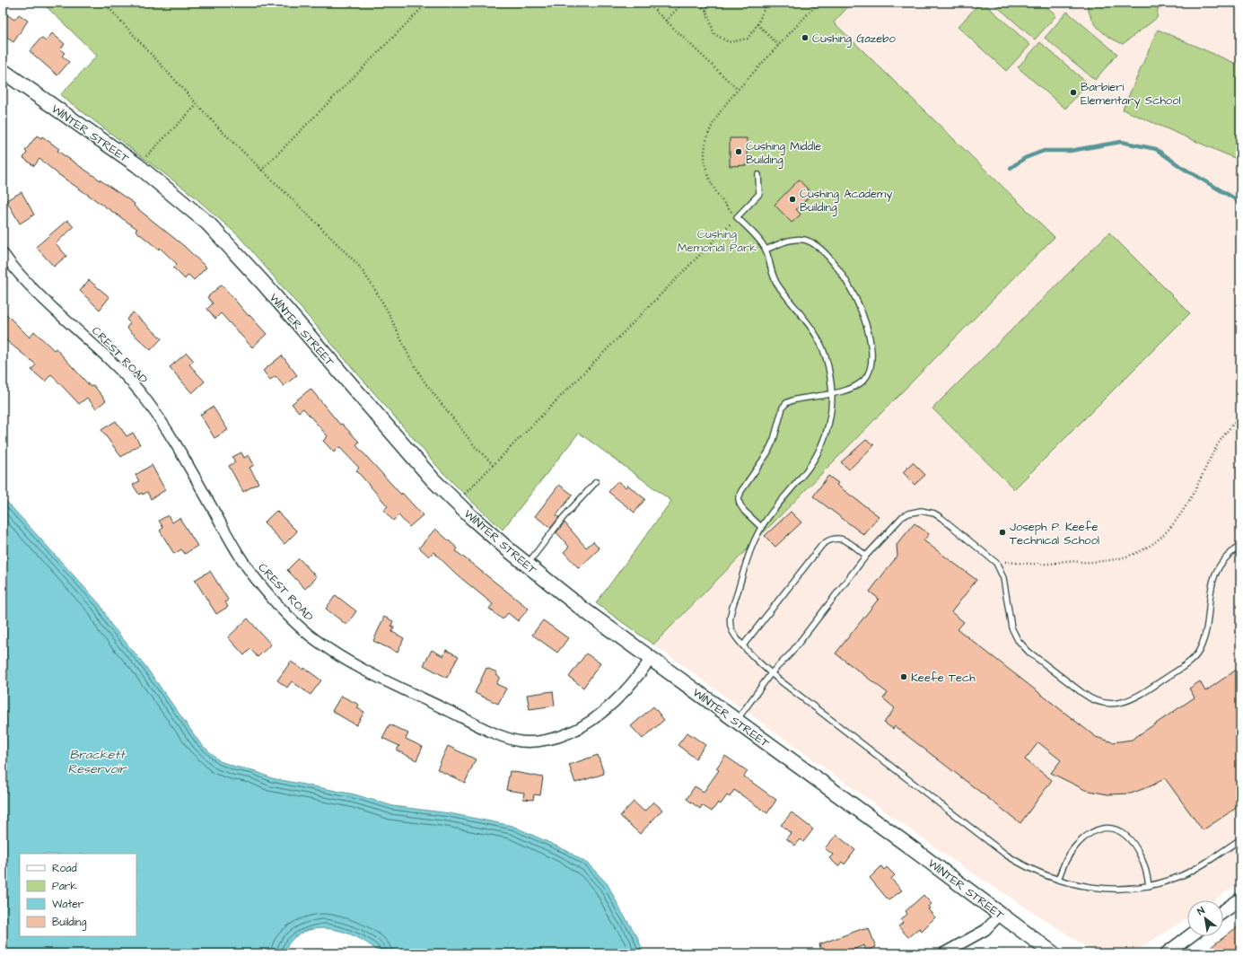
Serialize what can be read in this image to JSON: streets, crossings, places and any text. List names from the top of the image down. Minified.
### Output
{"streets":{"main road":["WINTER STREET"],"street":["CREST ROAD"]},"crossings":[["WINTER STREET","CREST ROAD"]],"water":["Brackett Reservoir"],"parks":["Cushing Memorial Park"],"places":["Cushing Gazebo","Barbieri Elementary School","Cushing Middle Building","Cushing Academy Building","Joseph P. Keefe Technical School","Keefe Tech"],"legend":["Road","Park","Water","Building"],"north":"top left"}
